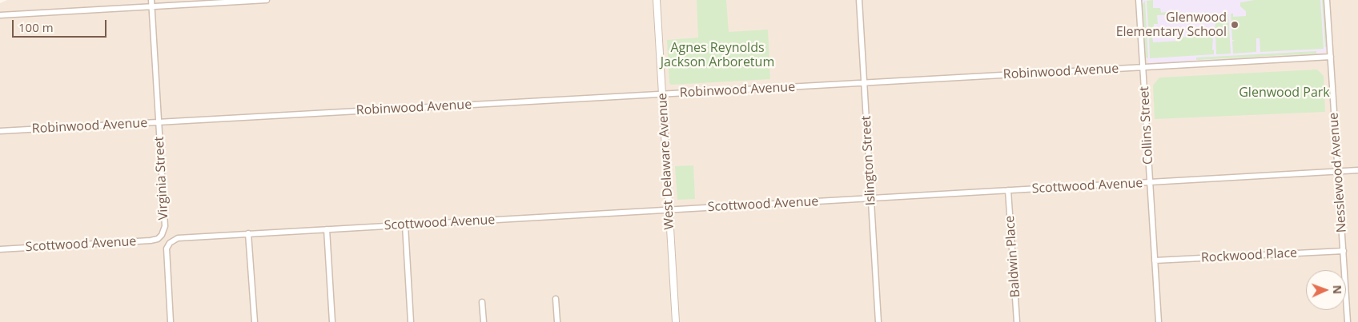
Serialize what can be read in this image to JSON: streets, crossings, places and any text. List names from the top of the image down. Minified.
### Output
{"streets":{"street":["Robinwood Avenue","Collins Street","Islington Street","West Delaware Avenue","Nesslewood Avenue","Virginia Street","Scottwood Avenue","Rockwood Place","Baldwin Place"]},"crossings":[["Robinwood Avenue","Collins Street"],["Robinwood Avenue","Islington Street"],["Robinwood Avenue","West Delaware Avenue"],["Robinwood Avenue","Nesslewood Avenue"],["Robinwood Avenue","Virginia Street"],["Collins Street","Scottwood Avenue"],["Collins Street","Rockwood Place"],["Islington Street","Scottwood Avenue"],["West Delaware Avenue","Scottwood Avenue"],["Nesslewood Avenue","Scottwood Avenue"],["Nesslewood Avenue","Rockwood Place"],["Virginia Street","Scottwood Avenue"],["Scottwood Avenue","Baldwin Place"]],"parks":["Agnes Reynolds Jackson Arboretum","Glenwood Park"],"places":["Glenwood Elementary School"],"scale_bar":"100 m","north":"right"}
